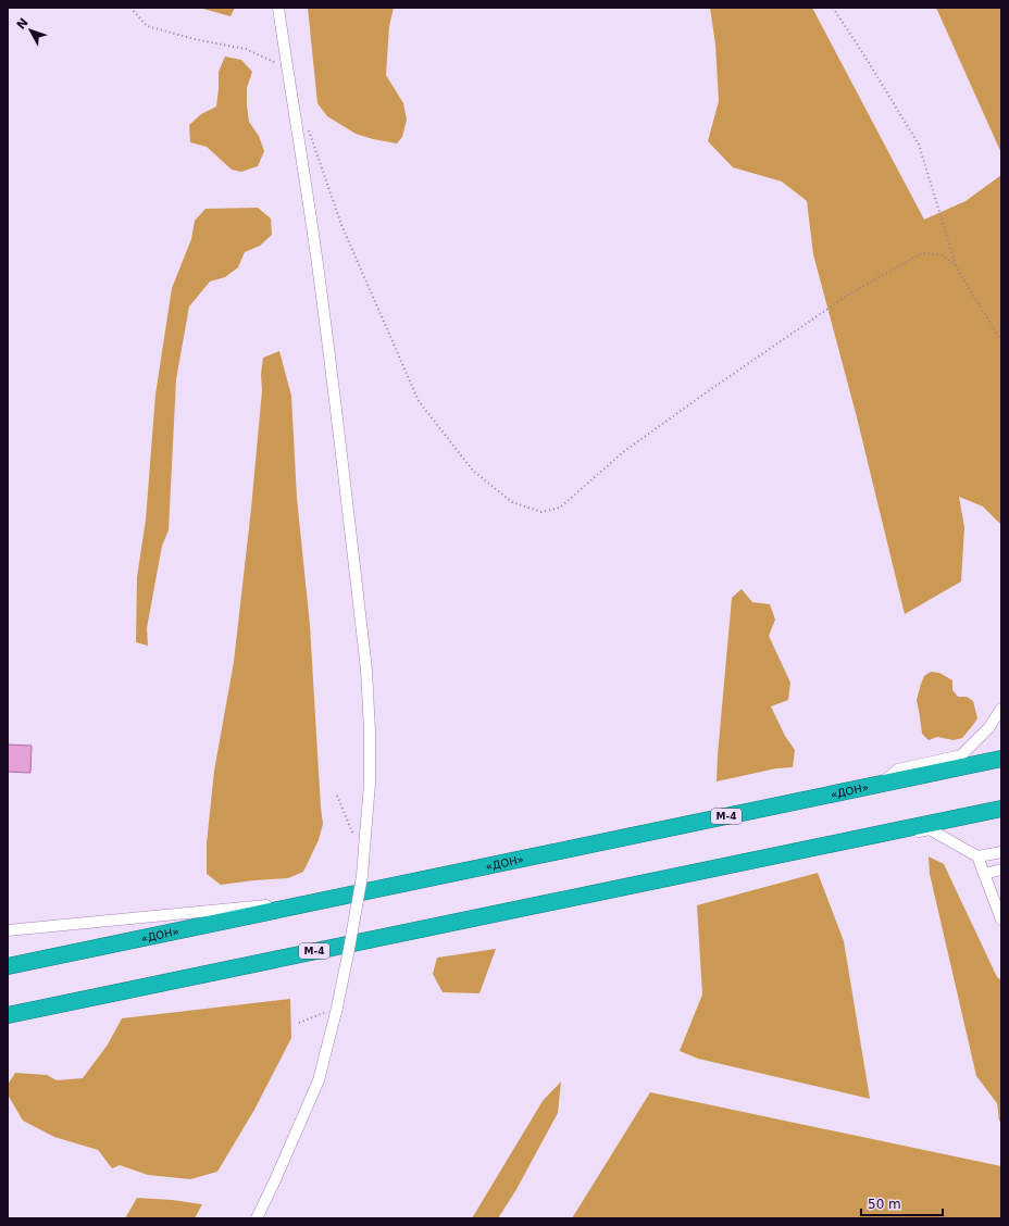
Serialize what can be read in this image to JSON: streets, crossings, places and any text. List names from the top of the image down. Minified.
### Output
{"streets":{"highway":["«ДОН»","М-4"]},"scale_bar":"50 m","north":"top left"}
